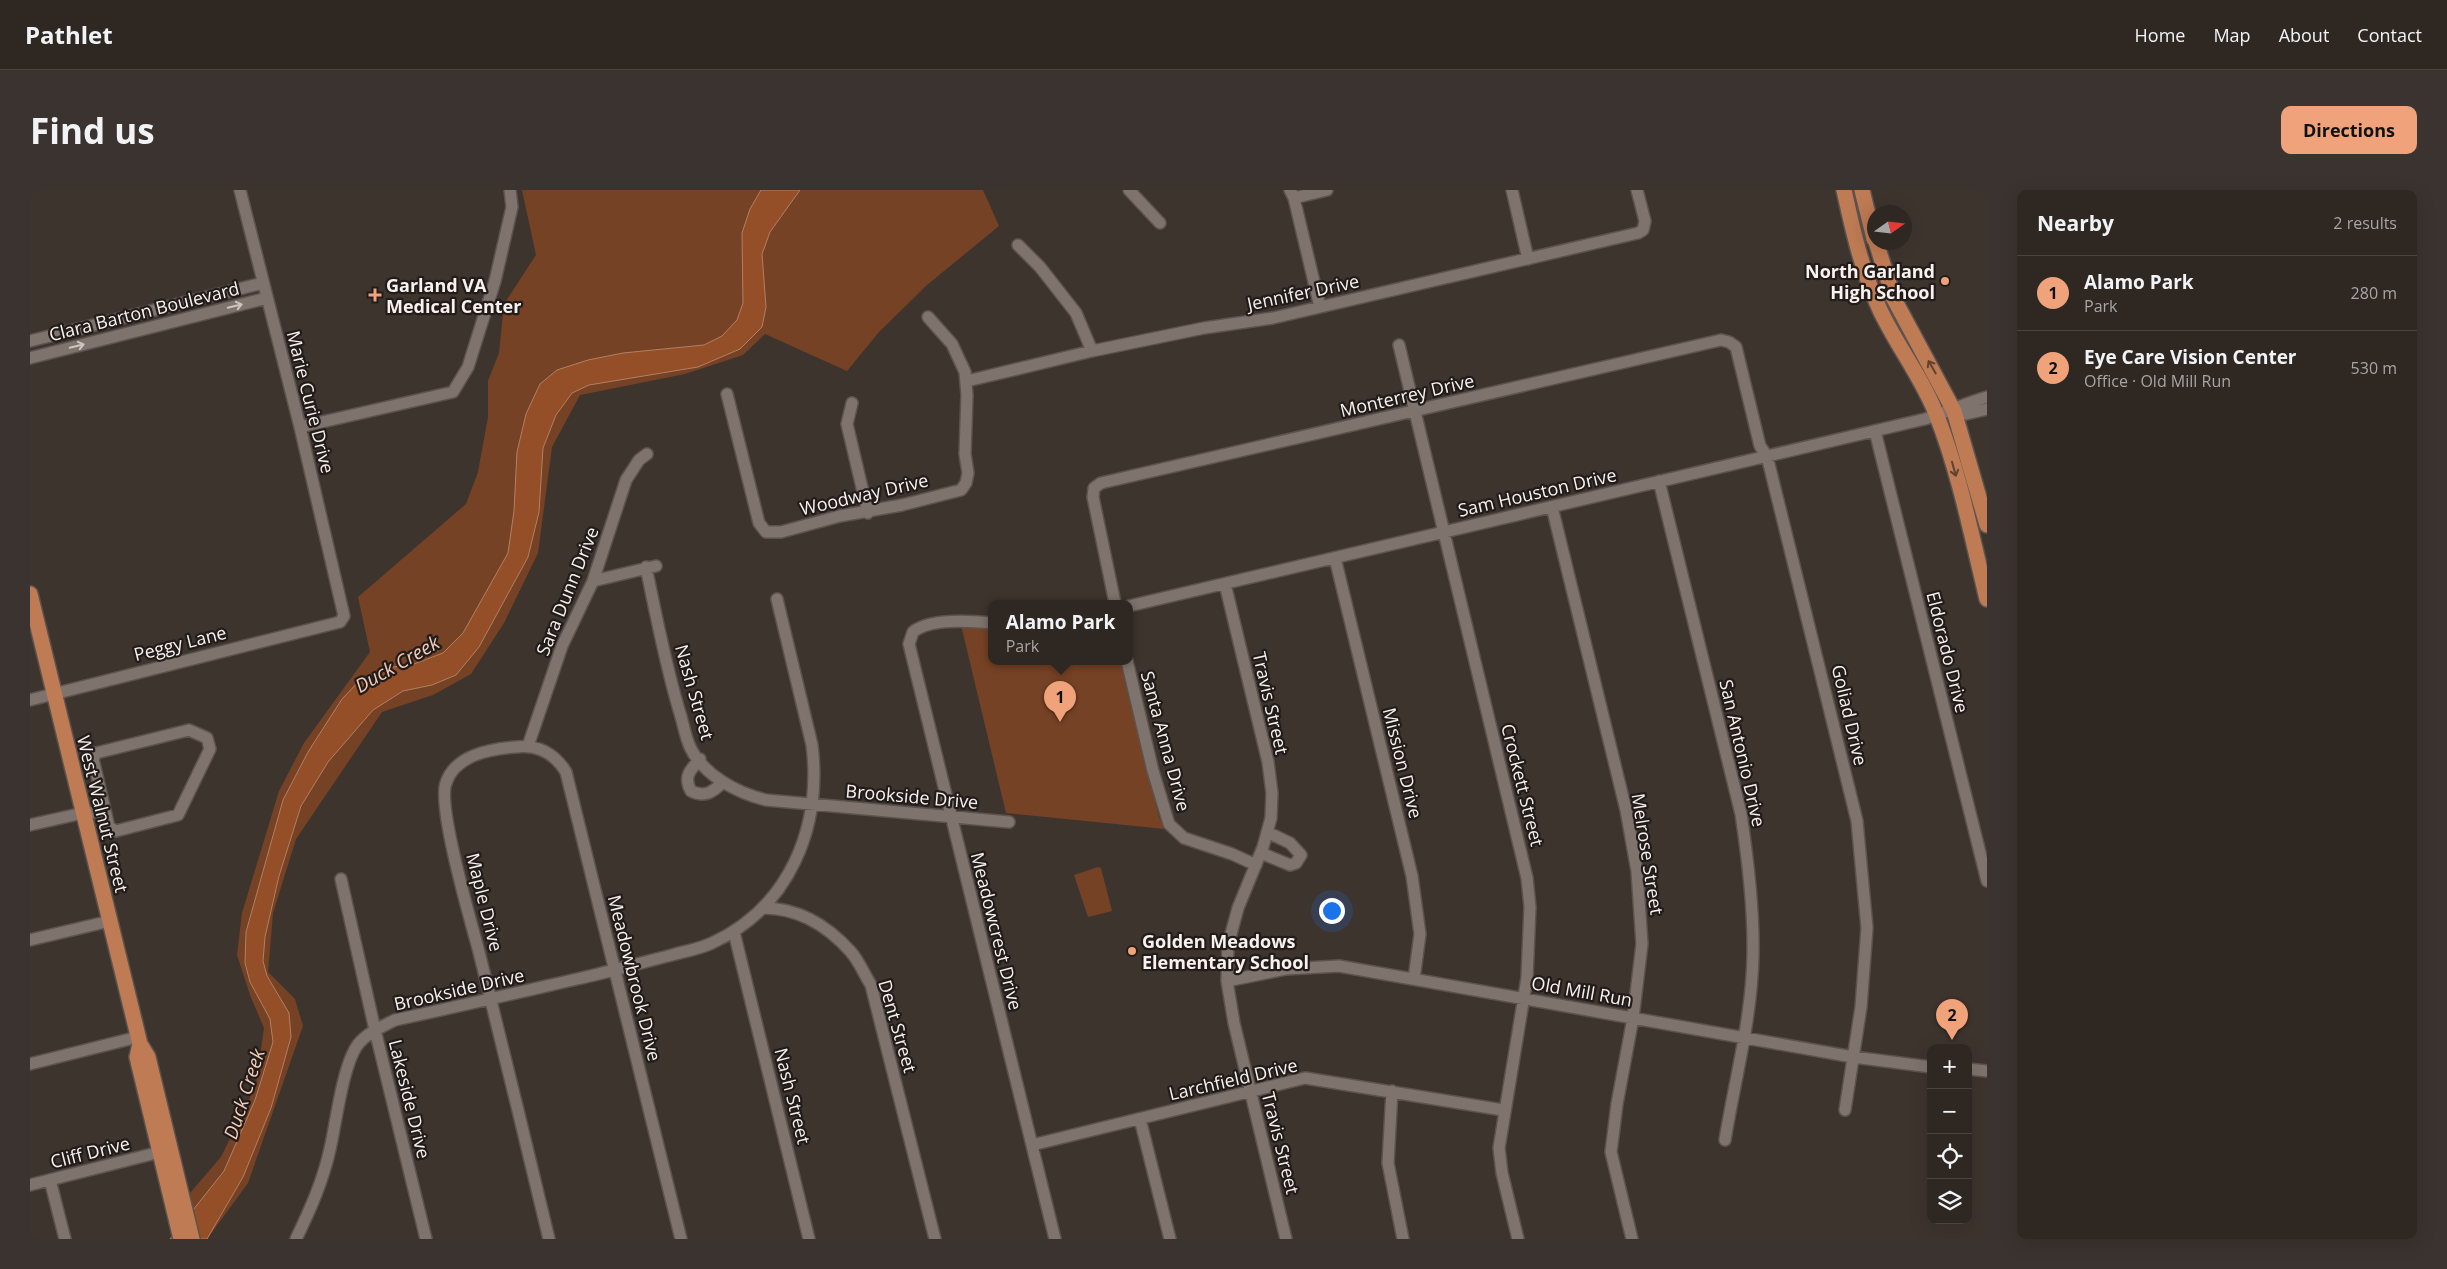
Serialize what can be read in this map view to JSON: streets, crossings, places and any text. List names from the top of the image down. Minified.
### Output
{"streets":{"main road":["West Walnut Street"],"street":["Jennifer Drive","Clara Barton Boulevard","Monterrey Drive","Marie Curie Drive","Sam Houston Drive","Woodway Drive","Sara Dunn Drive","Peggy Lane","Eldorado Drive","Nash Street","Travis Street","Goliad Drive","Santa Anna Drive","San Antonio Drive","Mission Drive","Crockett Street","Brookside Drive","Melrose Street","Maple Drive","Meadowcrest Drive","Meadowbrook Drive","Old Mill Run","Dent Street","Larchfield Drive","Lakeside Drive","Cliff Drive"]},"crossings":[["Jennifer Drive","Woodway Drive"],["Clara Barton Boulevard","Marie Curie Drive"],["Monterrey Drive","Goliad Drive"],["Monterrey Drive","Crockett Street"],["Marie Curie Drive","Peggy Lane"],["Sam Houston Drive","Eldorado Drive"],["Sam Houston Drive","Travis Street"],["Sam Houston Drive","Goliad Drive"],["Sam Houston Drive","San Antonio Drive"],["Sam Houston Drive","Mission Drive"],["Sam Houston Drive","Crockett Street"],["Sam Houston Drive","Melrose Street"],["Sara Dunn Drive","Nash Street"],["Sara Dunn Drive","Maple Drive"],["Sara Dunn Drive","Meadowbrook Drive"],["Peggy Lane","West Walnut Street"],["Nash Street","Brookside Drive"],["Travis Street","Santa Anna Drive"],["Travis Street","Old Mill Run"],["Travis Street","Larchfield Drive"],["Goliad Drive","Old Mill Run"],["San Antonio Drive","Old Mill Run"],["Mission Drive","Old Mill Run"],["Crockett Street","Old Mill Run"],["Crockett Street","Larchfield Drive"],["Brookside Drive","Maple Drive"],["Brookside Drive","Meadowcrest Drive"],["Brookside Drive","Meadowbrook Drive"],["Brookside Drive","Dent Street"],["Brookside Drive","Lakeside Drive"],["West Walnut Street","Cliff Drive"],["Melrose Street","Old Mill Run"],["Maple Drive","Meadowbrook Drive"],["Meadowcrest Drive","Larchfield Drive"]],"water":["Duck Creek"],"places":{"other":["North Garland High School","Golden Meadows Elementary School"],"health":["Garland VA Medical Center"]},"north":"right","page":{"header":"Pathlet","nav":["Home","Map","About","Contact"],"buttons":"Directions","title":"Find us","heading":["Nearby","2 results"],"list":[{"mark":"1","name":"Alamo Park","note":"Park","value":"280 m"},{"mark":"2","name":"Eye Care Vision Center","note":"Office · Old Mill Run","value":"530 m"}],"popup":["Alamo Park","Park"],"pins":["1","2"],"map_buttons":["+","−"]}}
